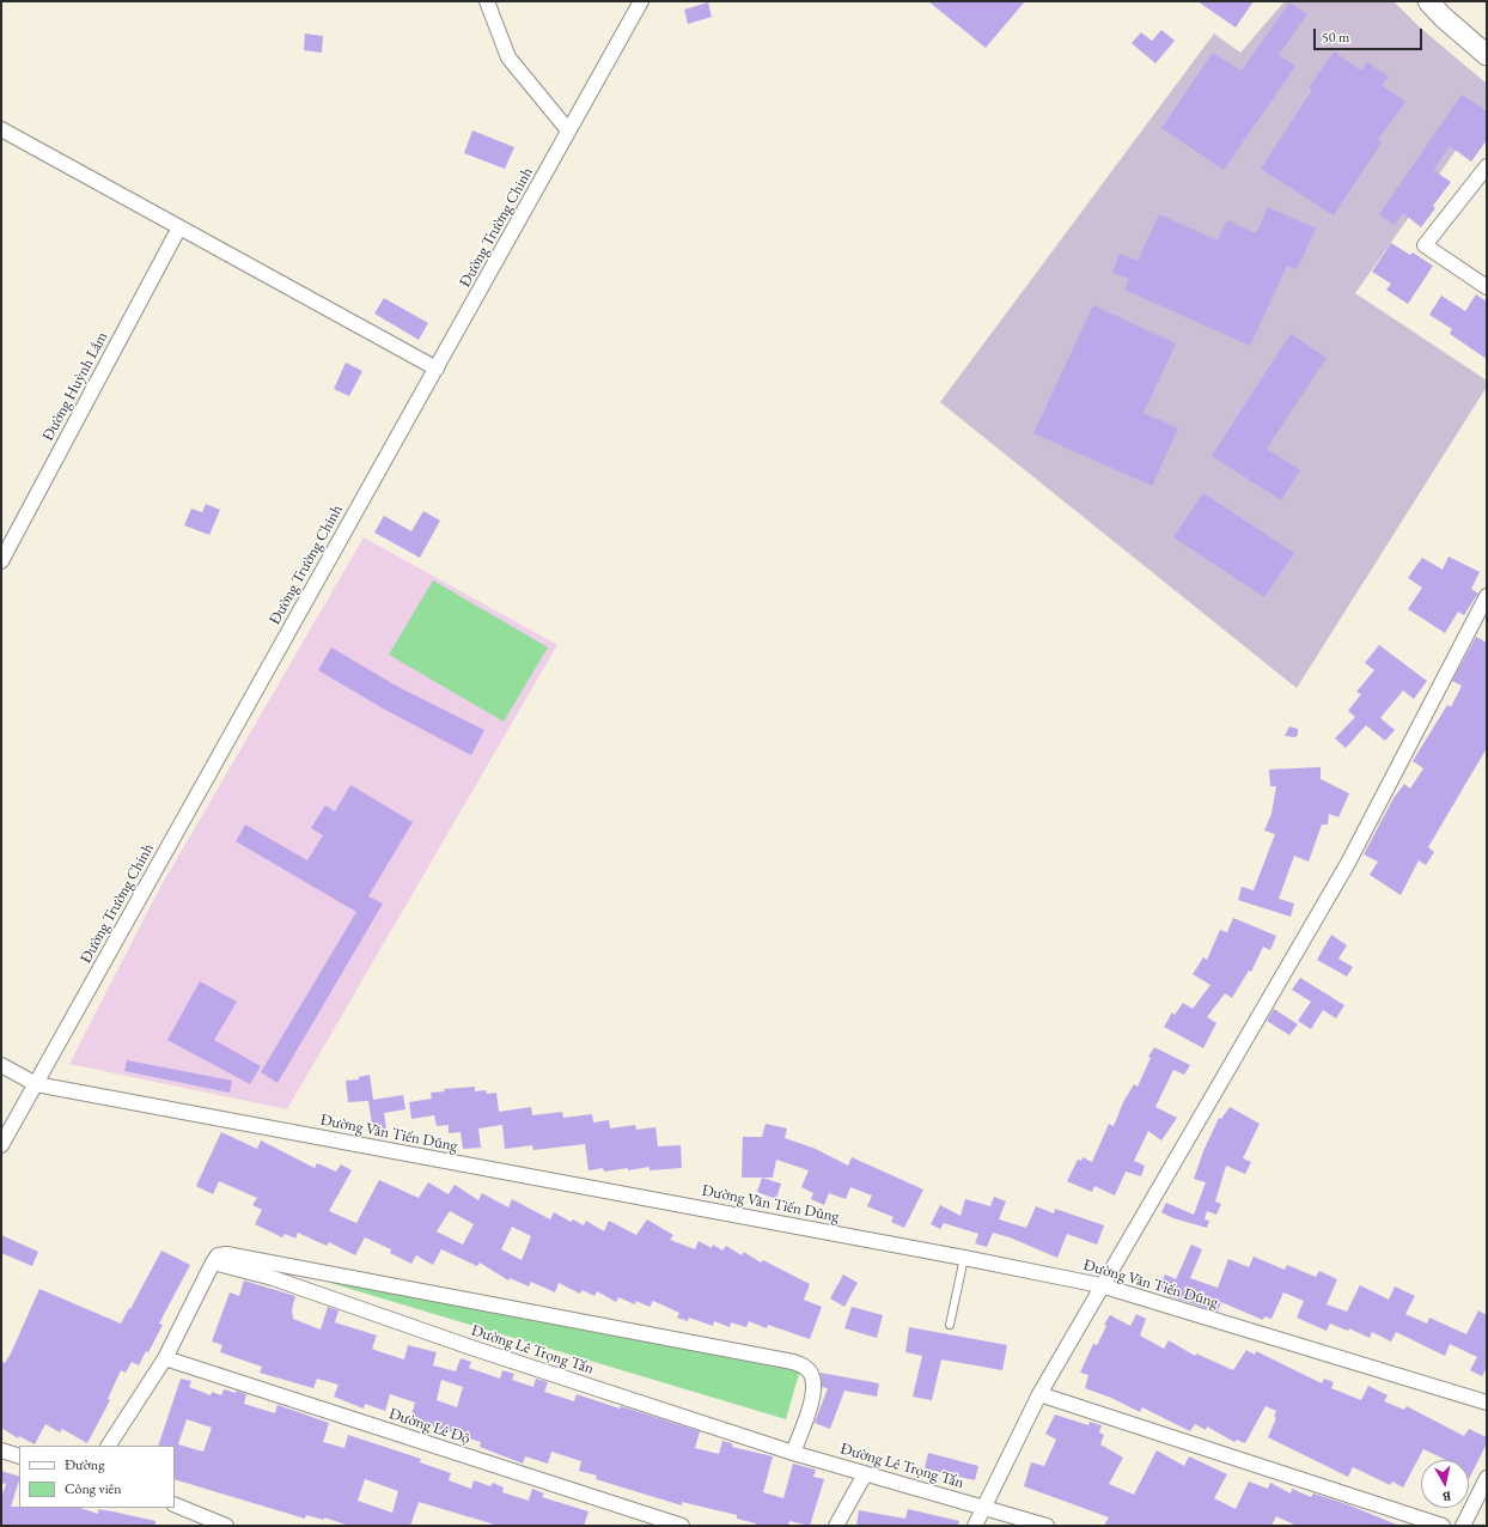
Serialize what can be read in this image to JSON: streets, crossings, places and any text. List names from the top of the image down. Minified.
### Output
{"streets":{"street":["Đường Trường Chinh","Đường Huỳnh Lắm","Đường Văn Tiến Dũng","Đường Lê Trọng Tấn","Đường Lê Độ"]},"crossings":[["Đường Trường Chinh","Đường Văn Tiến Dũng"]],"legend":["Đường","Công viên"],"scale_bar":"50 m","north":"bottom"}
